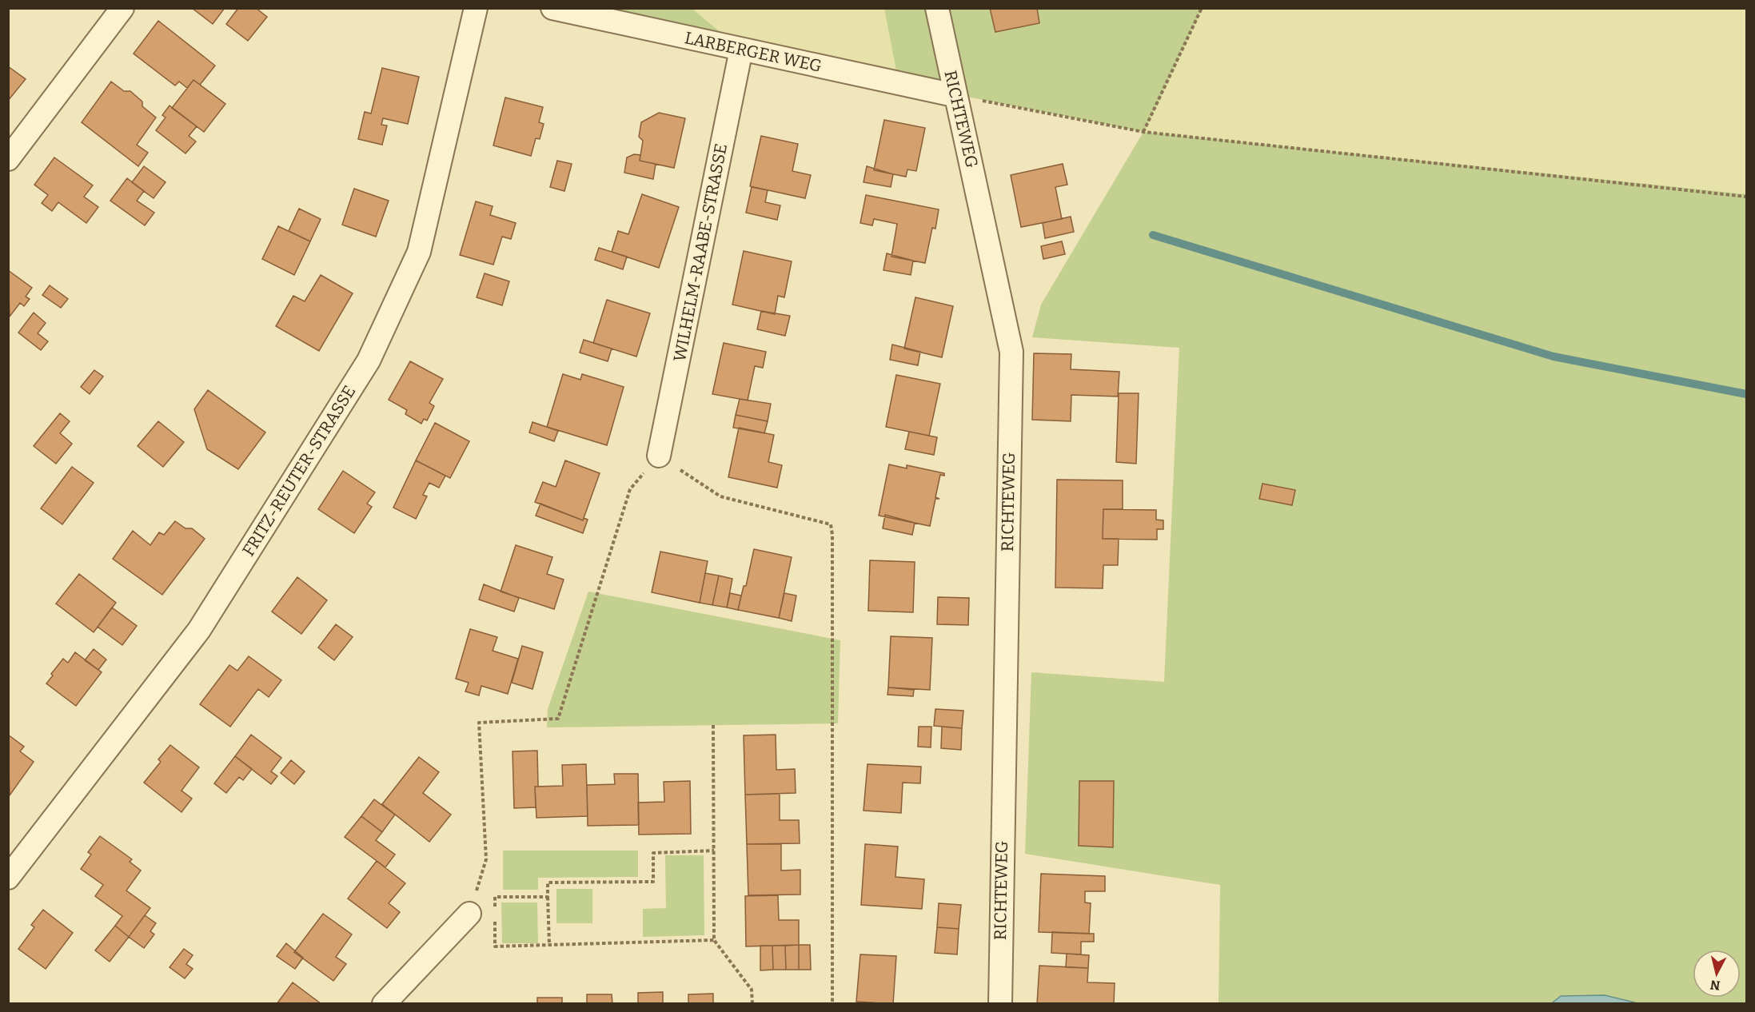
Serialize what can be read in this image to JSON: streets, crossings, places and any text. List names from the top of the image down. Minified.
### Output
{"streets":{"street":["LARBERGER WEG","RICHTEWEG","WILHELM-RAABE-STRASSE","FRITZ-REUTER-STRASSE"]},"crossings":[["LARBERGER WEG","RICHTEWEG"],["LARBERGER WEG","WILHELM-RAABE-STRASSE"]],"north":"bottom"}
